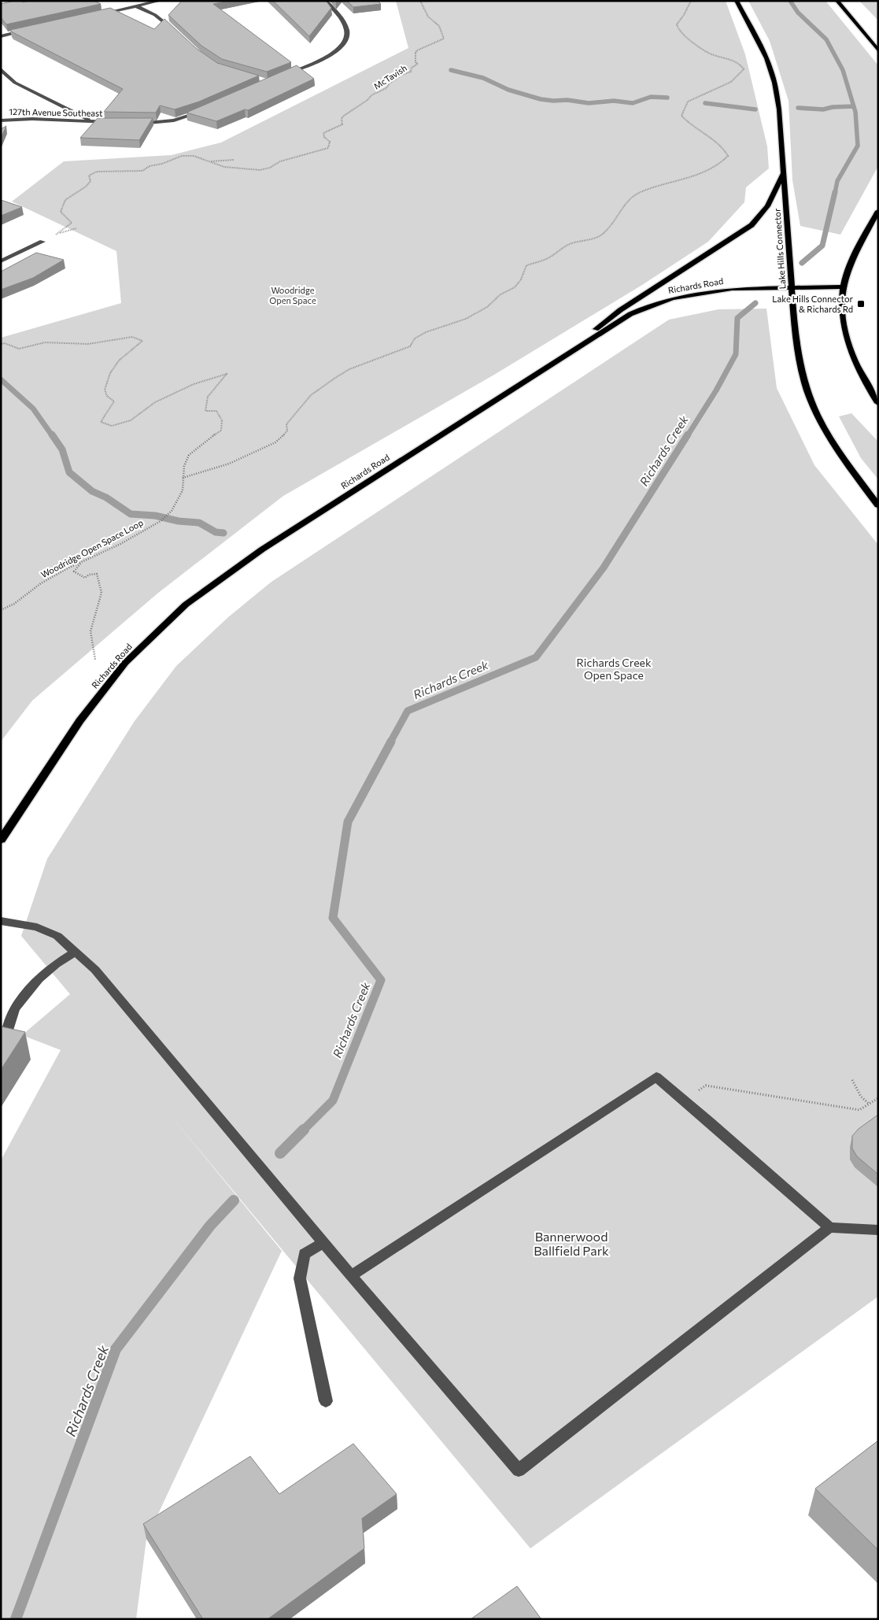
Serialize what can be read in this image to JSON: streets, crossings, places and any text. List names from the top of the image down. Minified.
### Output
{"streets":{"main road":["Lake Hills Connector","Richards Road"],"street":["127th Avenue Southeast"],"path":["McTavish","Woodridge Open Space Loop"]},"crossings":[["Lake Hills Connector","Richards Road"]],"water":["Richards Creek"],"parks":["Woodridge Open Space","Richards Creek Open Space","Bannerwood Ballfield Park"],"places":{"transit":["Lake Hills Connector & Richards Rd"]}}
